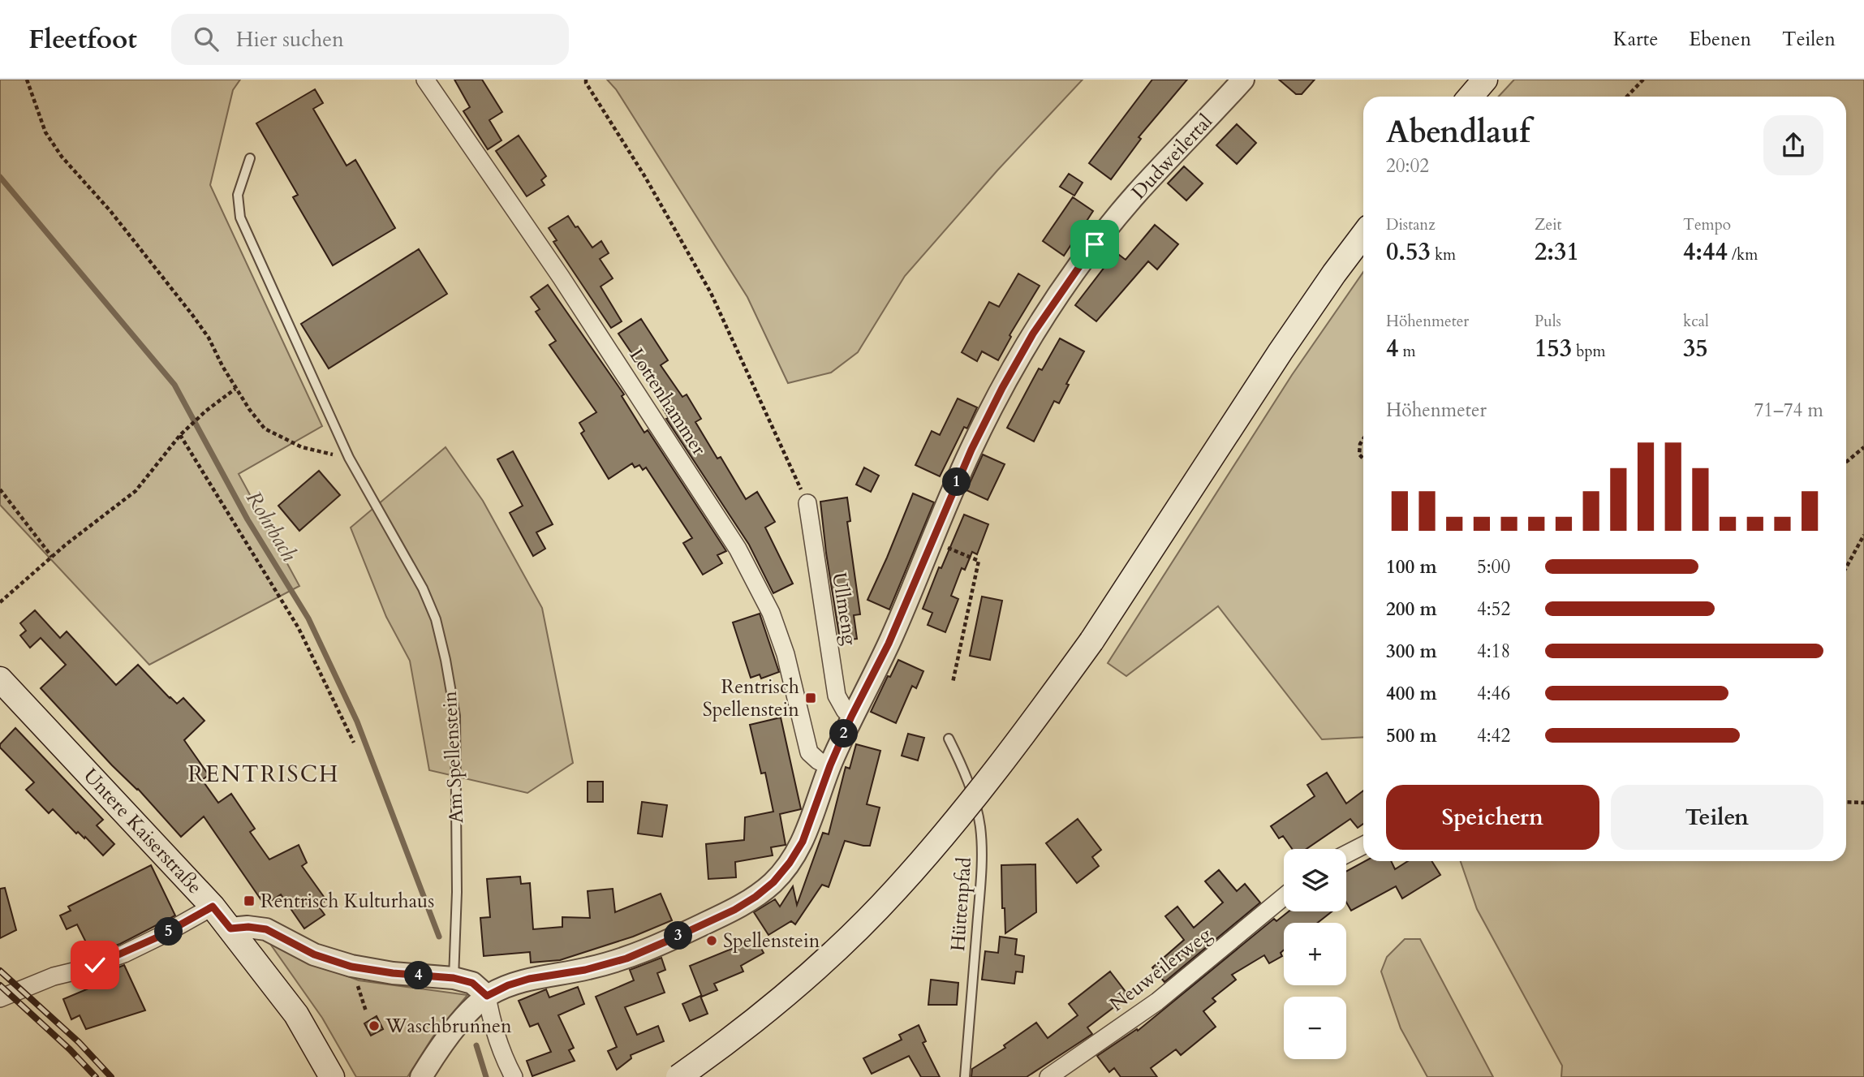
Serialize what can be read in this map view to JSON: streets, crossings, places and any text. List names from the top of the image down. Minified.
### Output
{"streets":{"main road":["Untere Kaiserstraße"],"street":["Dudweilertal","Lottenhammer","Ullmeng","Neuweilerweg"],"lane":["Am Spellenstein","Hüttenpfad"]},"crossings":[["Dudweilertal","Ullmeng"]],"districts":["RENTRISCH"],"water":["Rohrbach"],"places":{"transit":["Rentrisch Spellenstein","Rentrisch Kulturhaus"],"other":["Spellenstein","Waschbrunnen"]},"page":{"header":"Fleetfoot","search":"Hier suchen","nav":["Karte","Ebenen","Teilen"],"heading":["Abendlauf","20:02"],"stats":[["Distanz","0.53 km"],["Zeit","2:31"],["Tempo","4:44 /km"],["Höhenmeter","4 m"],["Puls","153 bpm"],["kcal","35"]],"chart":["Höhenmeter","71–74 m"],"pins":["1","2","5","3","4"],"list":[{"name":"100 m","note":"5:00"},{"name":"200 m","note":"4:52"},{"name":"300 m","note":"4:18"},{"name":"400 m","note":"4:46"},{"name":"500 m","note":"4:42"}],"buttons":["Speichern","Teilen"],"map_buttons":["+","−"]}}
